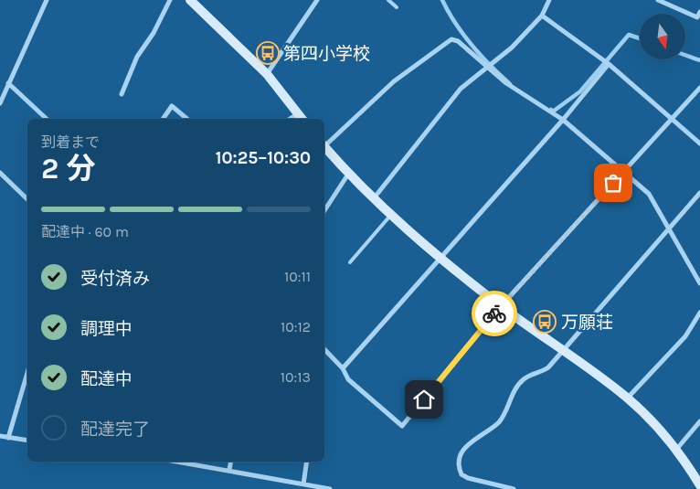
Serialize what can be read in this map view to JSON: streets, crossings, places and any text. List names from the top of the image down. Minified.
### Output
{"places":{"bus stop":["第四小学校","万願荘"]},"north":"bottom","page":{"heading":["2 分","到着まで","10:25–10:30"],"bar":"配達中 · 60 m","list":[["受付済み","10:11"],["調理中","10:12"],["配達中","10:13"],"配達完了"]}}
